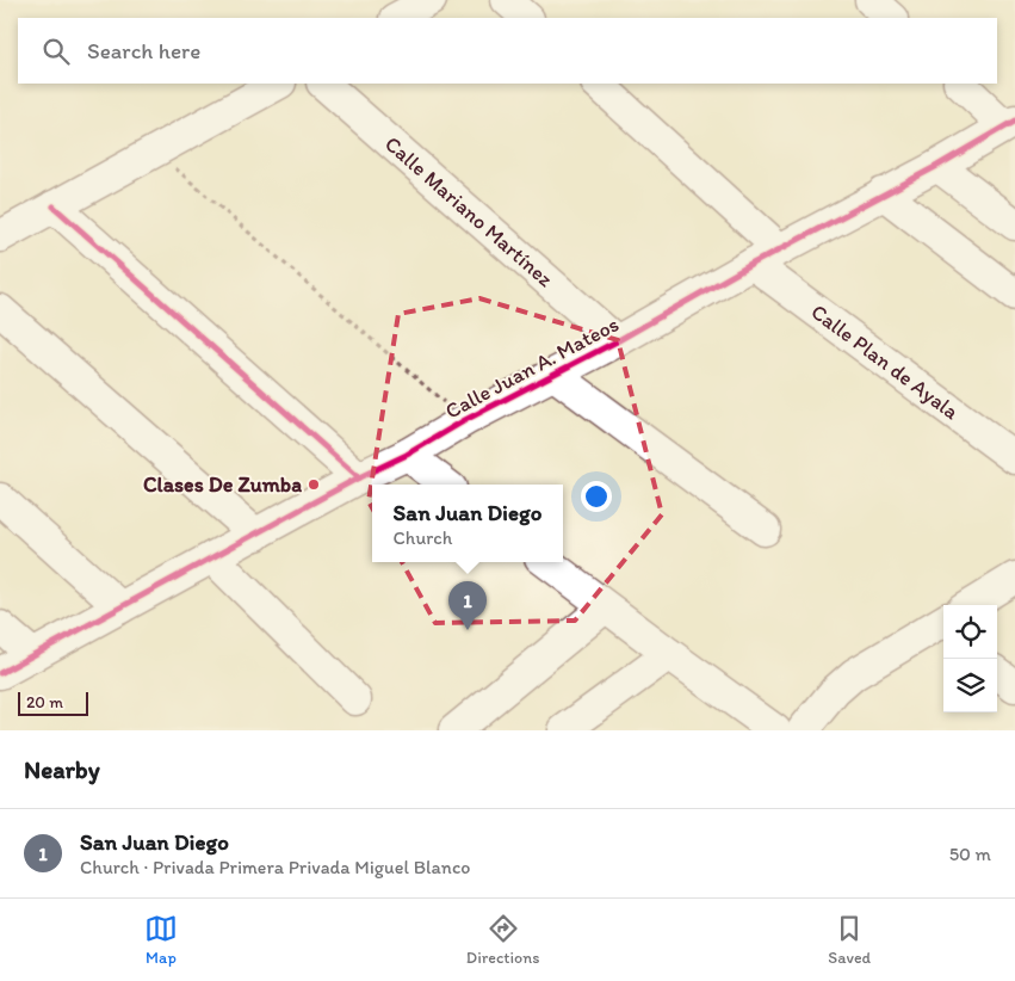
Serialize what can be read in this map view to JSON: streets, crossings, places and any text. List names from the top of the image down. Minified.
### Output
{"streets":{"street":["Calle Mariano Martínez","Calle Plan de Ayala","Calle Juan A. Mateos"]},"crossings":[["Calle Mariano Martínez","Calle Juan A. Mateos"],["Calle Plan de Ayala","Calle Juan A. Mateos"]],"places":["Clases De Zumba"],"scale_bar":"20 m","page":{"search":"Search here","popup":["San Juan Diego","Church"],"pins":"1","scale":"20 m","heading":"Nearby","list":[{"mark":"1","name":"San Juan Diego","note":"Church · Privada Primera Privada Miguel Blanco","value":"50 m"}],"nav":["Map","Directions","Saved"]}}
